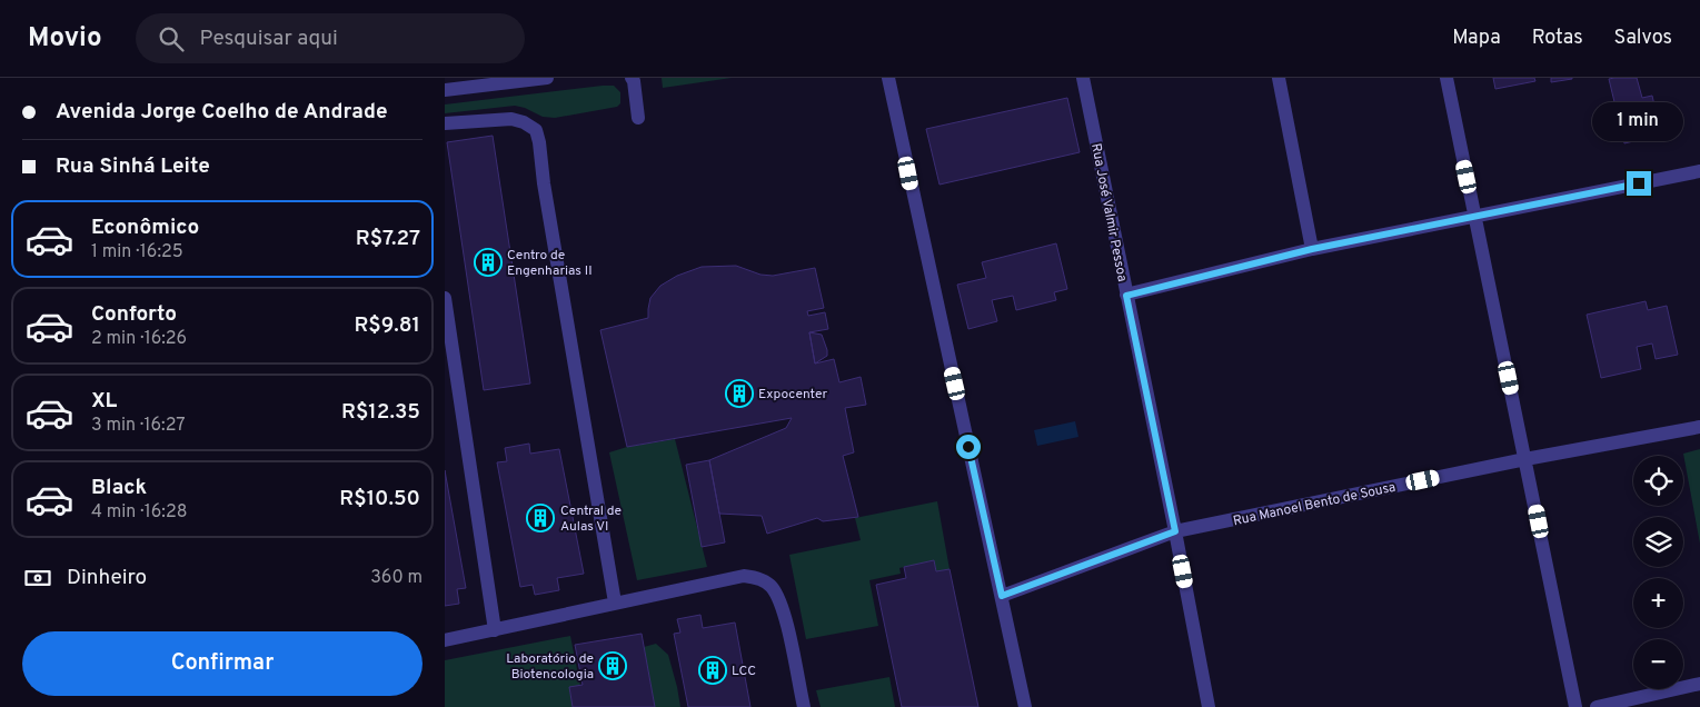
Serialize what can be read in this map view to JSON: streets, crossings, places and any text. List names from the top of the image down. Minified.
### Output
{"streets":{"street":["Rua José Valmir Pessoa","Rua Manoel Bento de Sousa"]},"crossings":[["Rua José Valmir Pessoa","Rua Manoel Bento de Sousa"]],"places":{"building":["Centro de Engenharias II","Expocenter","Central de Aulas VI","Laboratório de Biotencologia","LCC"]},"page":{"header":"Movio","search":"Pesquisar aqui","nav":["Mapa","Rotas","Salvos"],"banner":["Avenida Jorge Coelho de Andrade","Rua Sinhá Leite"],"bubble":"1 min","list":[{"name":"Econômico","note":"1 min · 16:25","value":"R$7.27"},{"name":"Conforto","note":"2 min · 16:26","value":"R$9.81"},{"name":"XL","note":"3 min · 16:27","value":"R$12.35"},{"name":"Black","note":"4 min · 16:28","value":"R$10.50"}],"map_buttons":["+","−"],"pay":["Dinheiro","360 m"],"buttons":"Confirmar"}}
